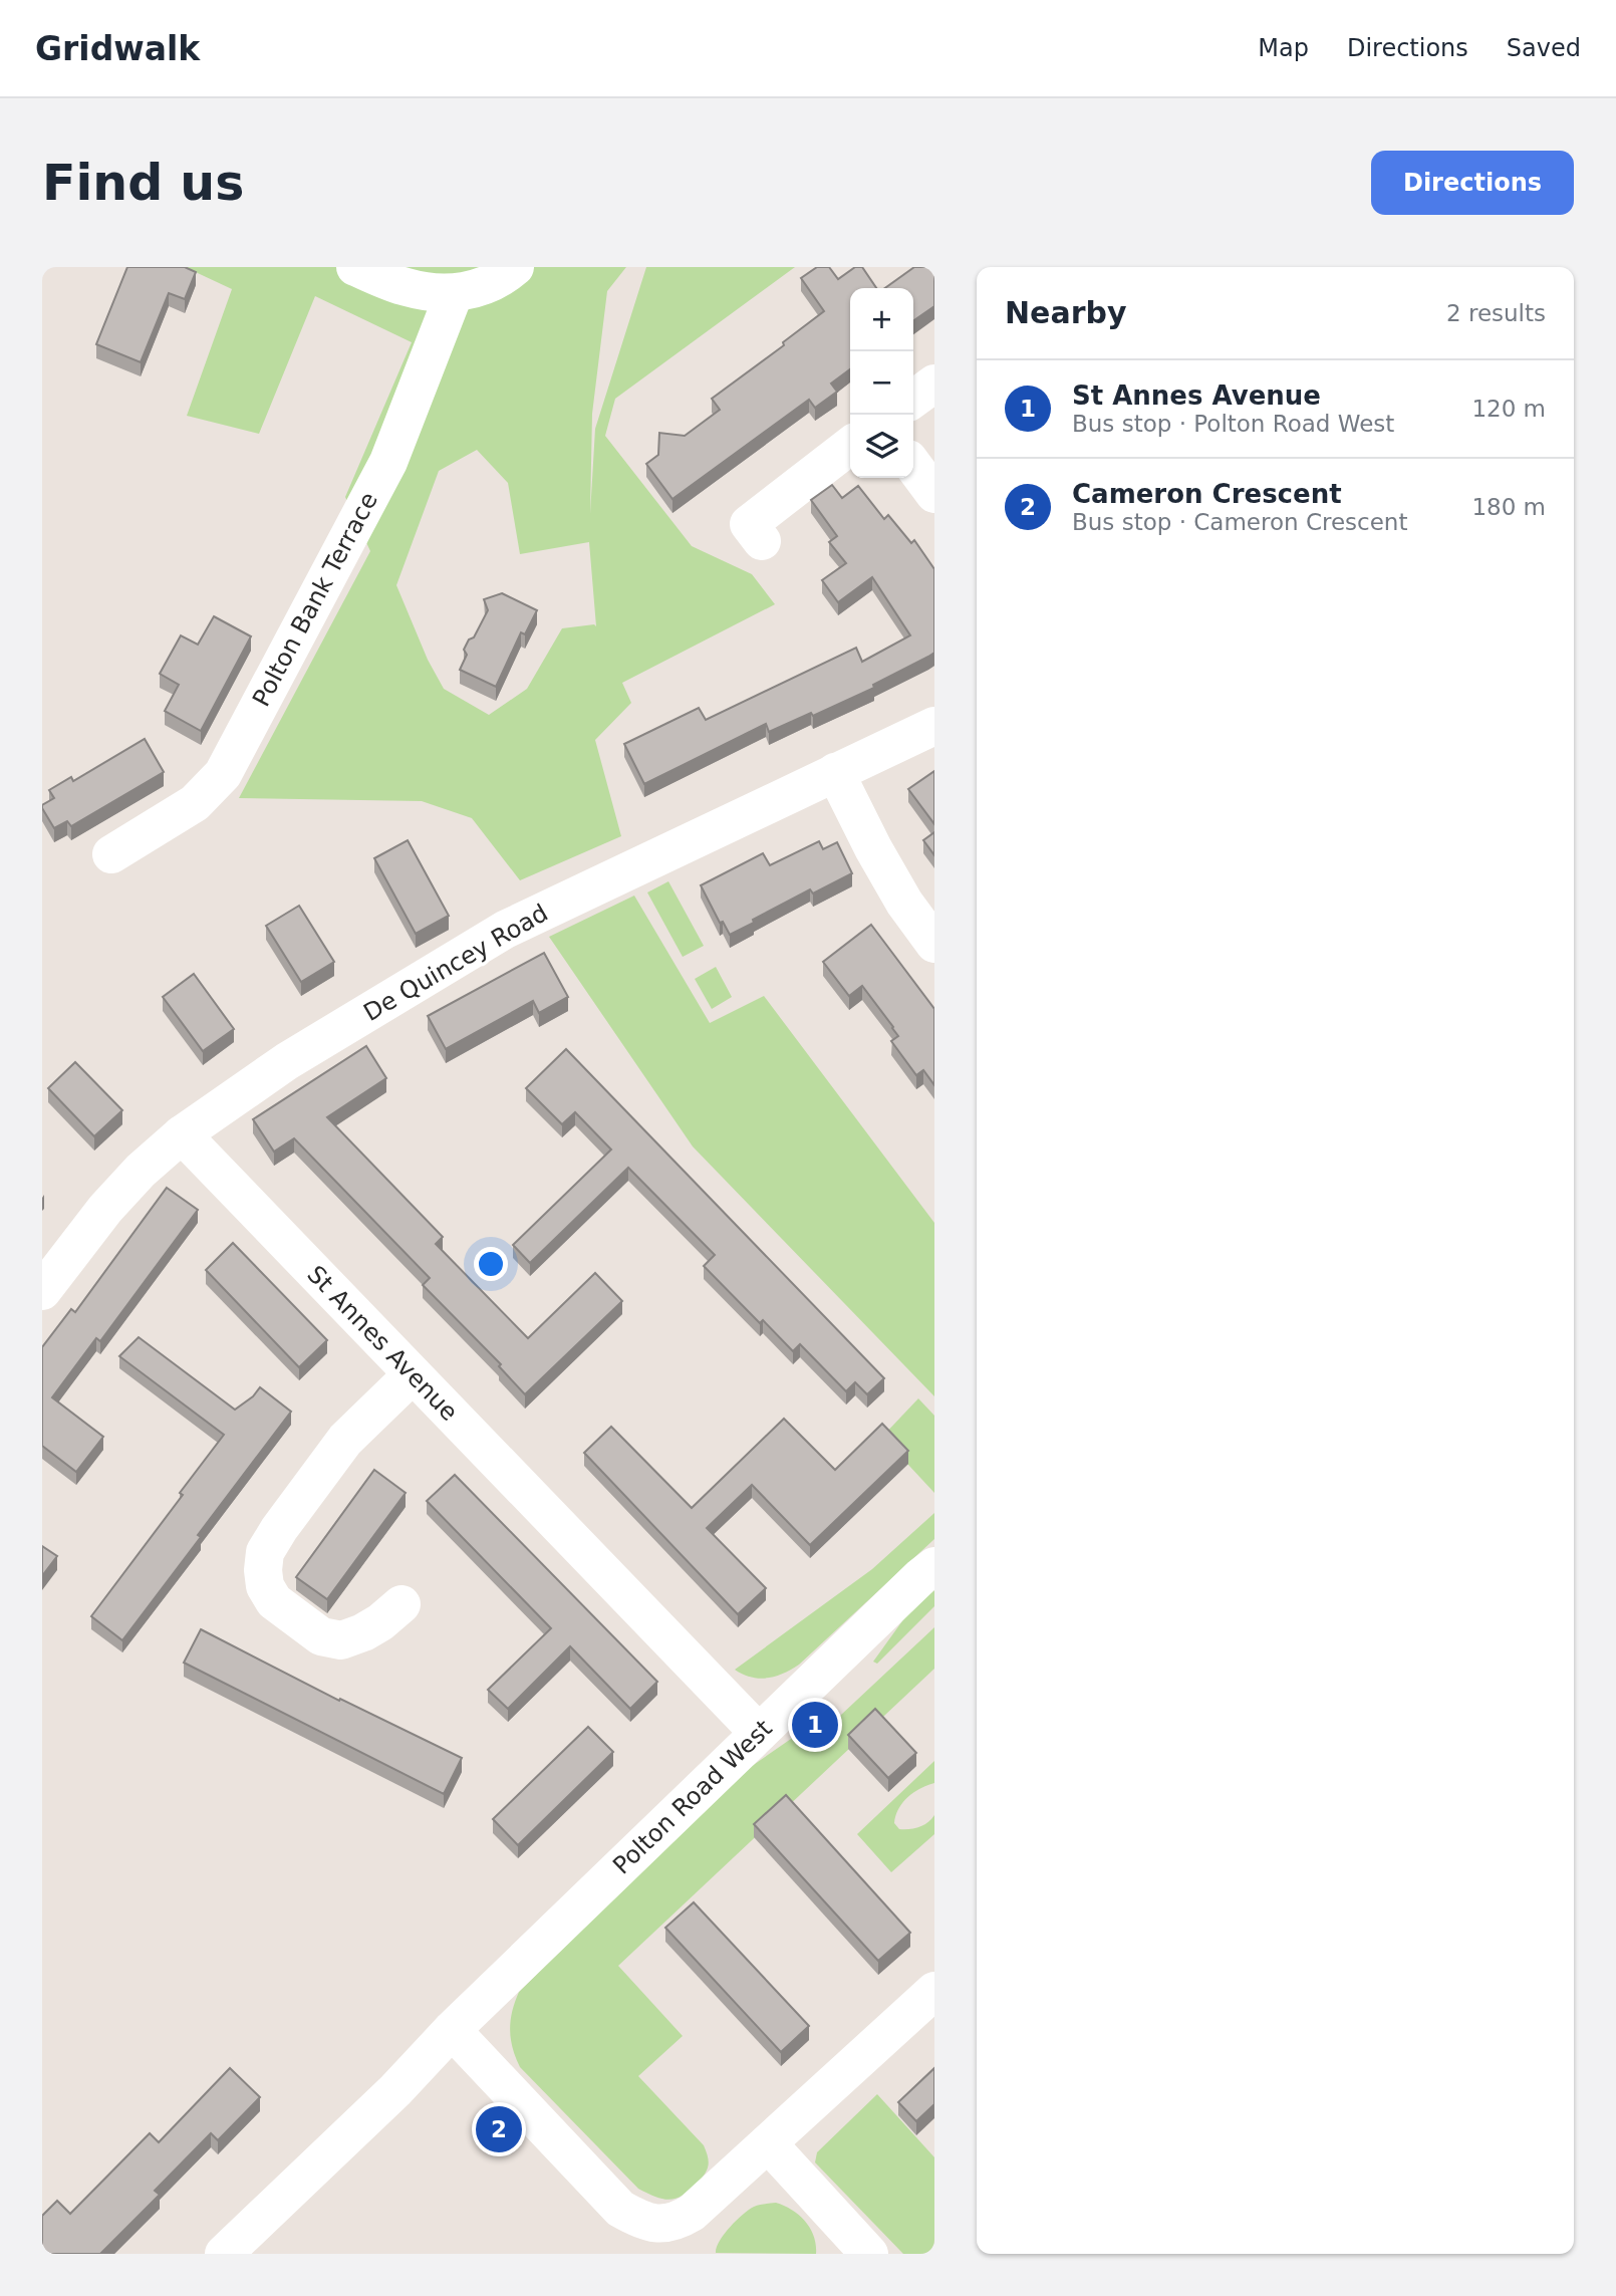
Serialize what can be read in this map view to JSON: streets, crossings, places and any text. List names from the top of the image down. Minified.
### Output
{"streets":{"street":["Polton Bank Terrace","De Quincey Road","St Annes Avenue","Polton Road West"]},"crossings":[["De Quincey Road","St Annes Avenue"],["St Annes Avenue","Polton Road West"]],"page":{"header":"Gridwalk","nav":["Map","Directions","Saved"],"buttons":"Directions","title":"Find us","heading":["Nearby","2 results"],"map_buttons":["+","−"],"list":[{"mark":"1","name":"St Annes Avenue","note":"Bus stop · Polton Road West","value":"120 m"},{"mark":"2","name":"Cameron Crescent","note":"Bus stop · Cameron Crescent","value":"180 m"}],"pins":["1","2"]}}
